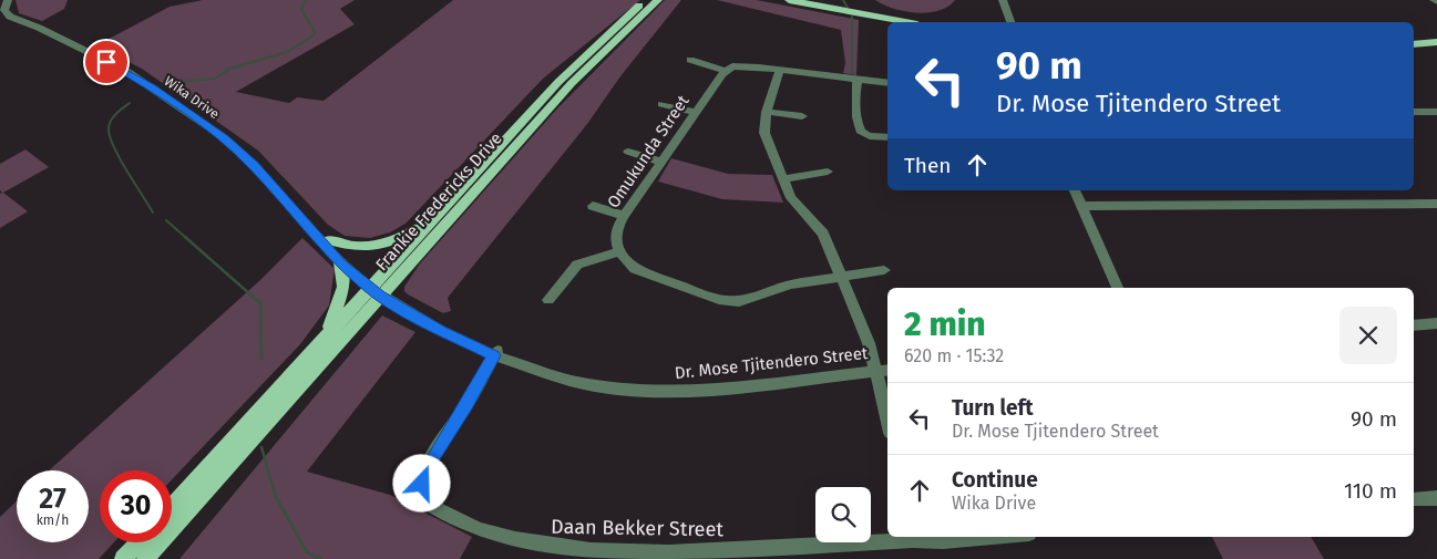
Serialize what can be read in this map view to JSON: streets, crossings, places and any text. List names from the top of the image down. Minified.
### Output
{"streets":{"main road":["Frankie Fredericks Drive"],"street":["Wika Drive","Omukunda Street","Dr. Mose Tjitendero Street","Daan Bekker Street"]},"crossings":[["Wika Drive","Frankie Fredericks Drive"],["Wika Drive","Dr. Mose Tjitendero Street"],["Frankie Fredericks Drive","Dr. Mose Tjitendero Street"],["Dr. Mose Tjitendero Street","Daan Bekker Street"]],"page":{"turn":["90 m","Dr. Mose Tjitendero Street"],"then":"Then","heading":["2 min","620 m · 15:32"],"list":[{"name":"Turn left","note":"Dr. Mose Tjitendero Street","value":"90 m"},{"name":"Continue","note":"Wika Drive","value":"110 m"}],"speed":"27 km/h","limit":"30"}}
